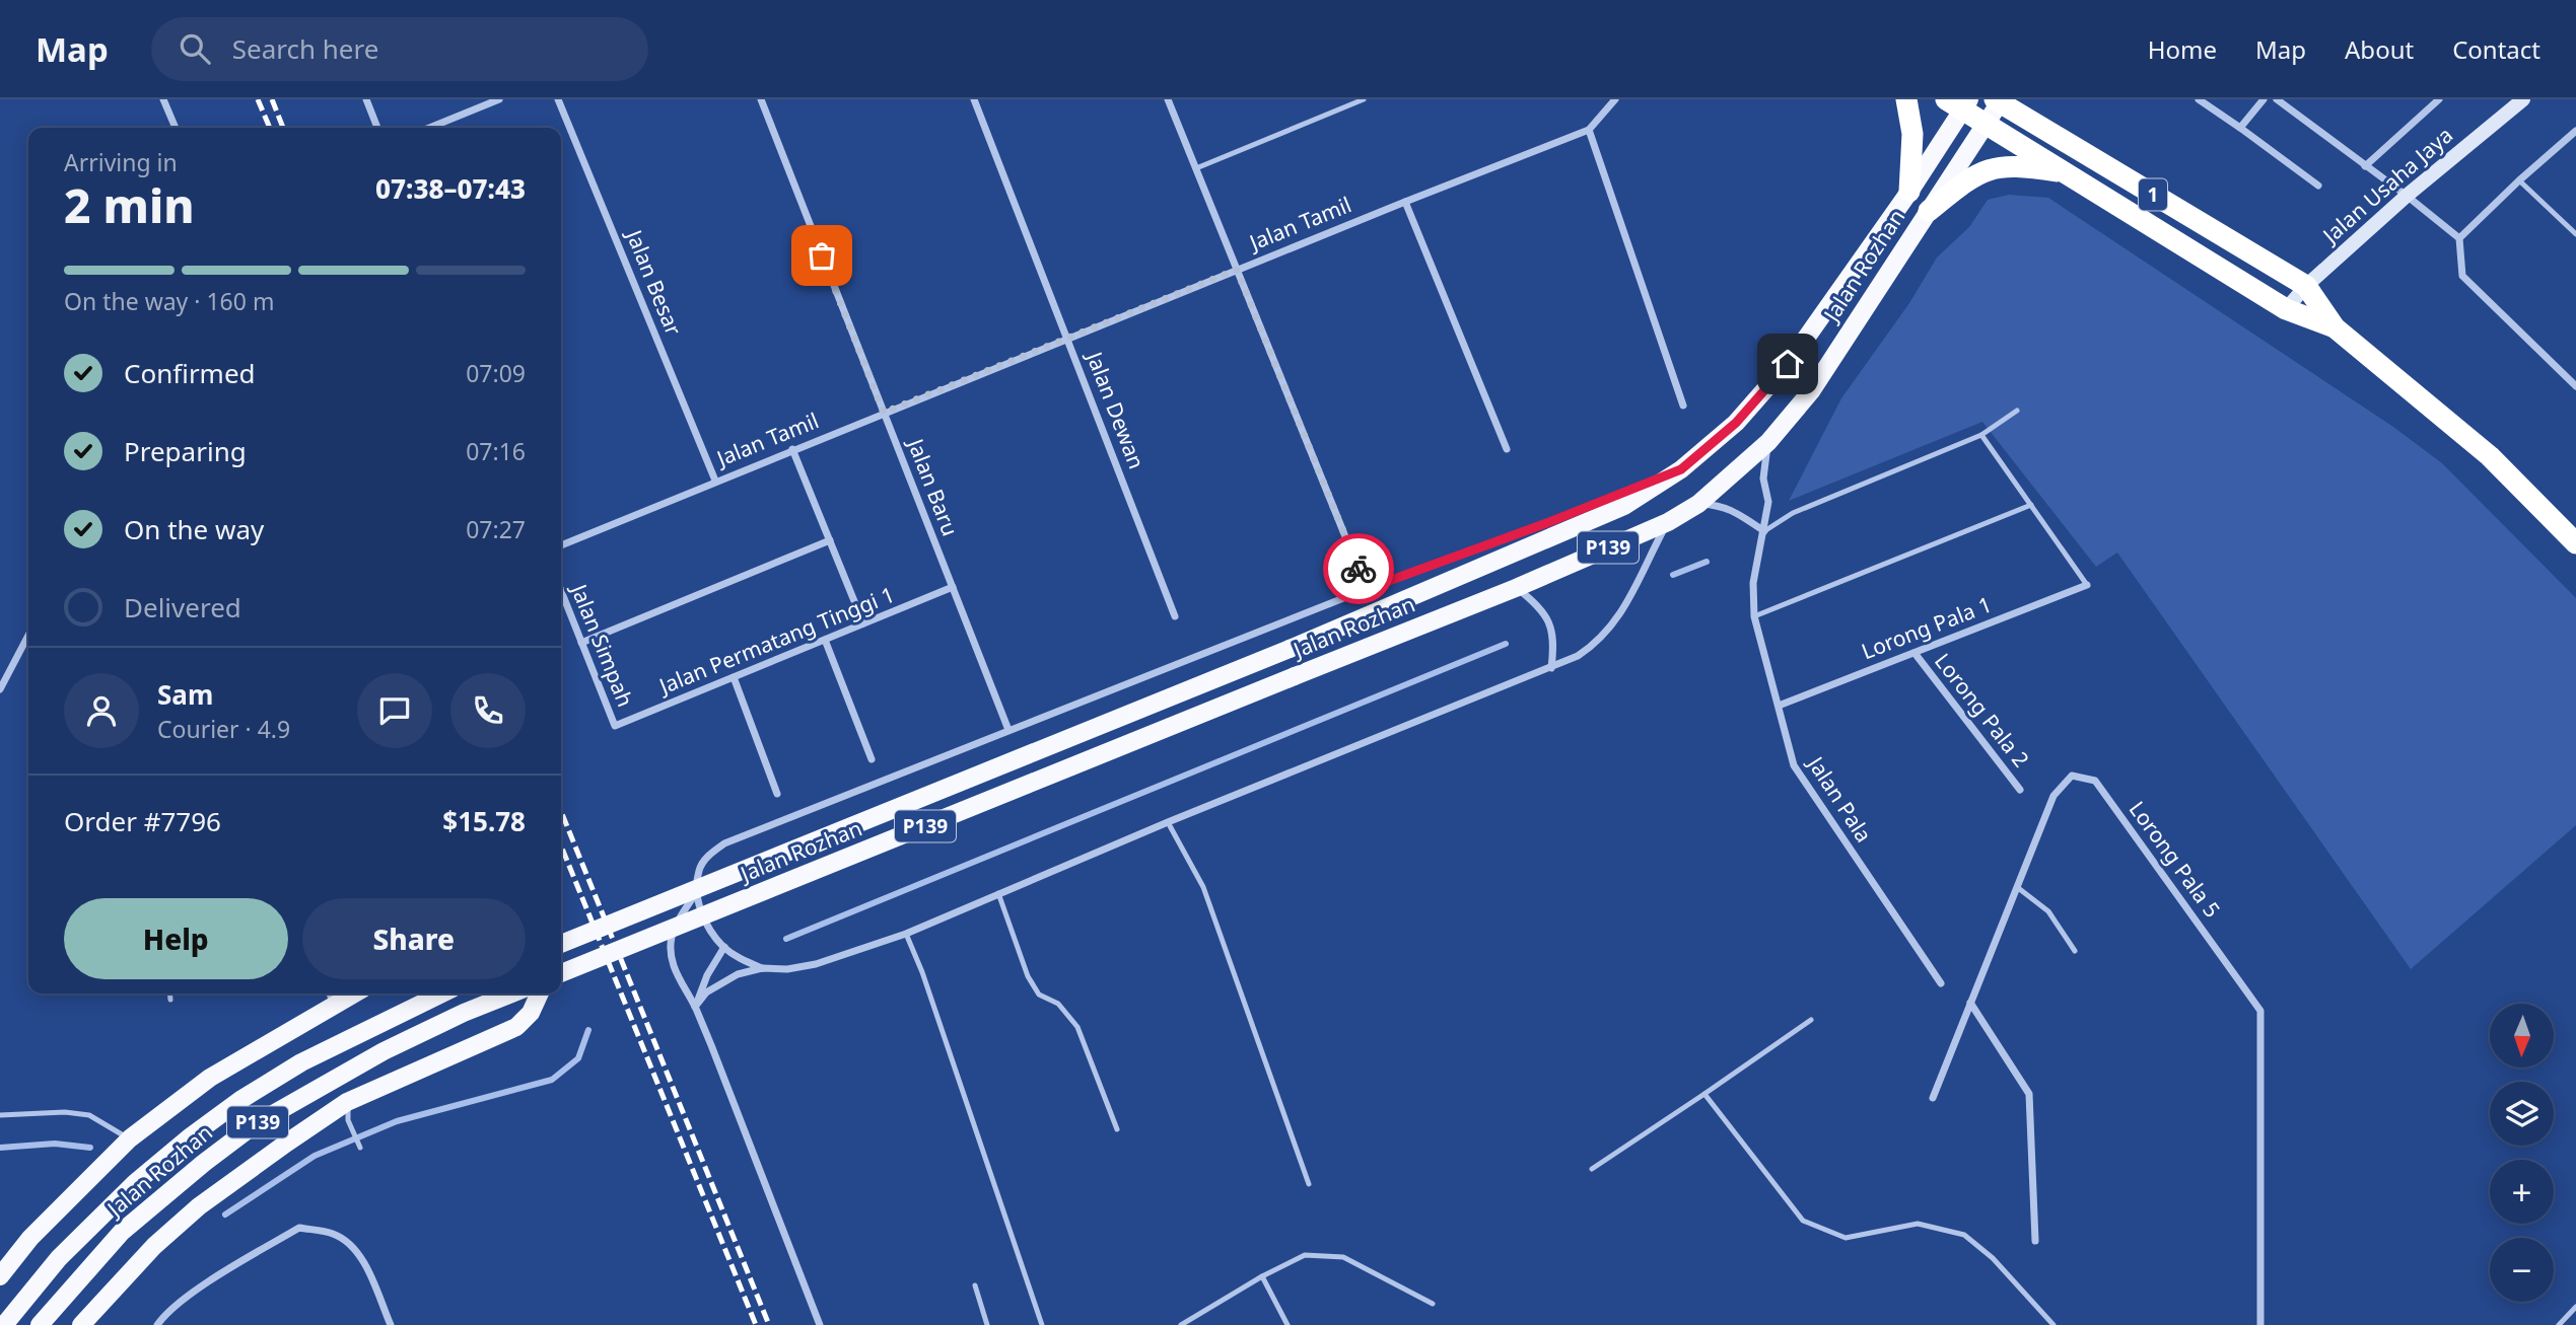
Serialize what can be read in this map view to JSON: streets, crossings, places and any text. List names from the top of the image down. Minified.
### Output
{"streets":{"highway":["1"],"main road":["Jalan Rozhan","P139"],"street":["Jalan Usaha Jaya","Jalan Tamil","Jalan Besar","Jalan Dewan","Jalan Baru","Lorong Pala 1","Jalan Permatang Tinggi 1","Jalan Simpah","Lorong Pala 2","Jalan Pala","Lorong Pala 5"]},"crossings":[["Jalan Usaha Jaya","1"],["1","Jalan Rozhan"],["Jalan Tamil","Jalan Besar"],["Jalan Tamil","Jalan Dewan"],["Jalan Tamil","Jalan Baru"],["Jalan Rozhan","Jalan Pala"],["Jalan Baru","Jalan Permatang Tinggi 1"],["Lorong Pala 1","Lorong Pala 2"],["Lorong Pala 1","Jalan Pala"],["Jalan Permatang Tinggi 1","Jalan Simpah"]],"north":"bottom","page":{"header":"Map","search":"Search here","nav":["Home","Map","About","Contact"],"heading":["2 min","Arriving in","07:38–07:43"],"panel":["Sam","Courier · 4.9","Order #7796","$15.78"],"bar":"On the way · 160 m","list":[["Confirmed","07:09"],["Preparing","07:16"],["On the way","07:27"],"Delivered"],"buttons":["Help","Share"],"map_buttons":["+","−"]}}
